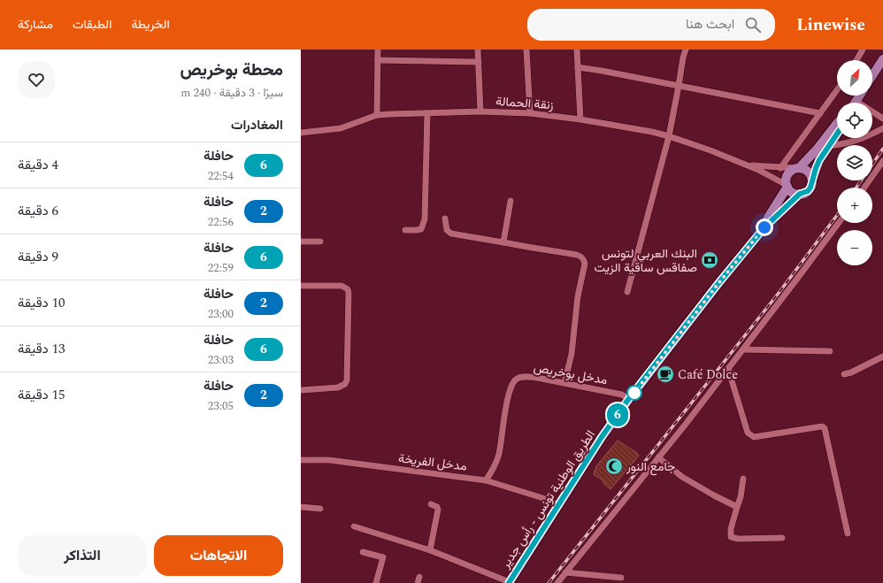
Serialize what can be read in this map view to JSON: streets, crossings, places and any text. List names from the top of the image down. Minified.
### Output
{"streets":{"main road":["الطريق الوطنية تونس - رأس جدير"],"street":["زنقة الحمالة","مدخل بوخريص","مدخل الفريخة"]},"crossings":[["زنقة الحمالة","الطريق الوطنية تونس - رأس جدير"],["مدخل بوخريص","مدخل الفريخة"],["مدخل بوخريص","الطريق الوطنية تونس - رأس جدير"],["مدخل الفريخة","الطريق الوطنية تونس - رأس جدير"]],"places":{"bank":["البنك العربي لتونس صفاقس ساقية الزيت"],"cafe":["Café Dolce"],"mosque":["جامع النور"]},"lines":["bus line 6"],"north":"top right","page":{"header":"Linewise","search":"ابحث هنا","nav":["الخريطة","الطبقات","مشاركة"],"on_map":"6","heading":[["محطة بوخريص","سيرًا · 3 دقيقة · 240 m"],"المغادرات"],"map_buttons":["+","−"],"list":[{"mark":"6","name":"حافلة","note":"22:54","value":"4 دقيقة"},{"mark":"2","name":"حافلة","note":"22:56","value":"6 دقيقة"},{"mark":"6","name":"حافلة","note":"22:59","value":"9 دقيقة"},{"mark":"2","name":"حافلة","note":"23:00","value":"10 دقيقة"},{"mark":"6","name":"حافلة","note":"23:03","value":"13 دقيقة"},{"mark":"2","name":"حافلة","note":"23:05","value":"15 دقيقة"}],"buttons":["الاتجاهات","التذاكر"]}}
